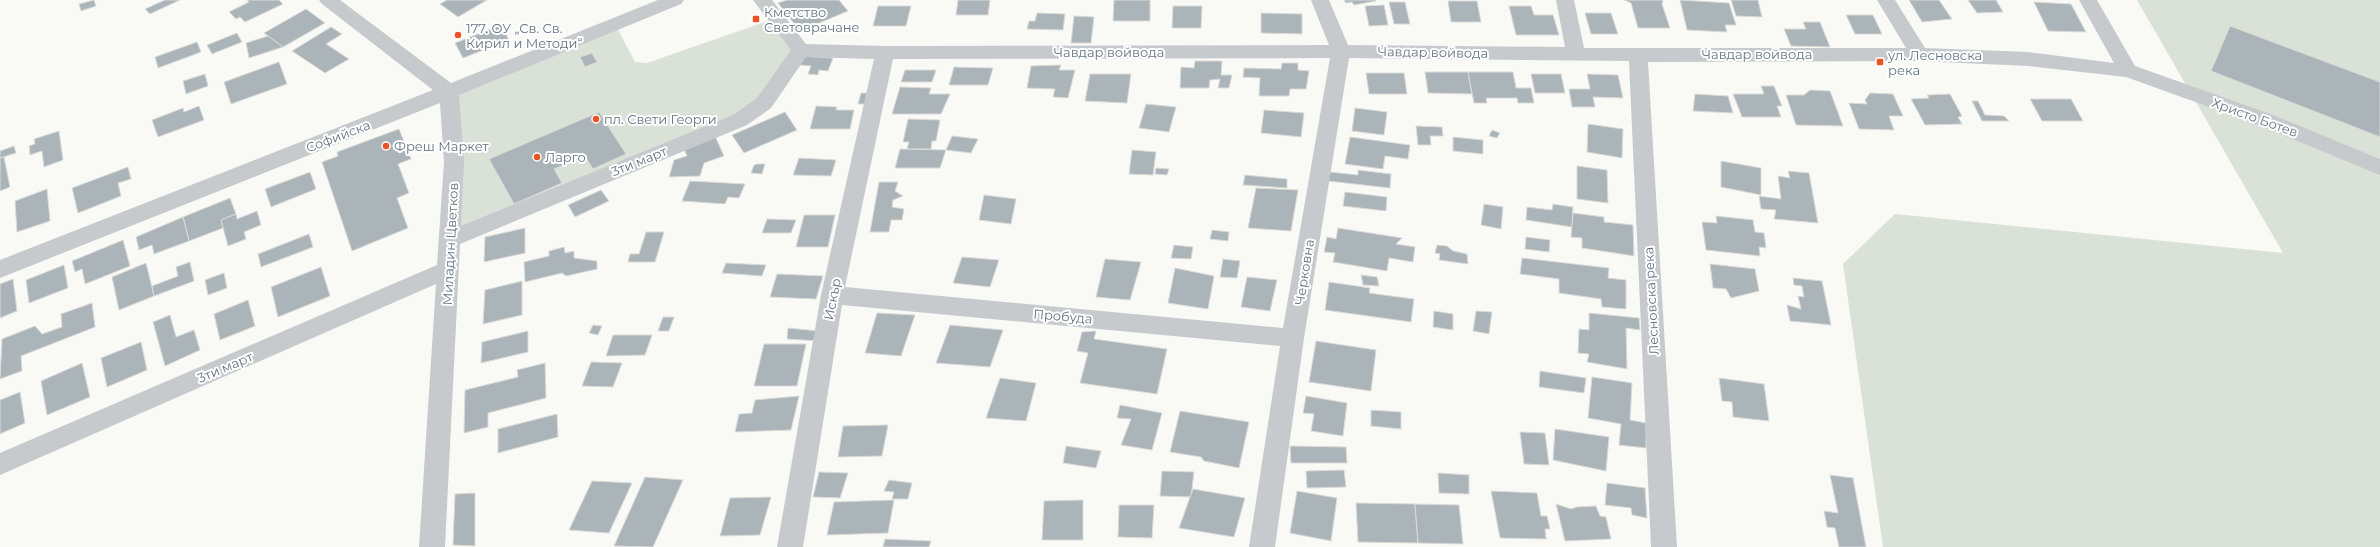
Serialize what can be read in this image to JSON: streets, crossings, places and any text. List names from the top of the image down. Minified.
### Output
{"streets":{"street":["Чавдар войвода","Христо Ботев","Софийска","3ти март","Миладин Цветков","Черковна","Искър","Лесновска река","Пробуда"]},"crossings":[["Чавдар войвода","Христо Ботев"],["Чавдар войвода","3ти март"],["Чавдар войвода","Черковна"],["Чавдар войвода","Искър"],["Чавдар войвода","Лесновска река"],["Софийска","Миладин Цветков"],["3ти март","Миладин Цветков"],["Черковна","Пробуда"],["Искър","Пробуда"]],"places":{"transit":["Кметство Световрачане","ул. Лесновска река"],"other":["177. ОУ „Св. Св. Кирил и Методи“","пл. Свети Георги","Фреш Маркет","Ларго"]}}
